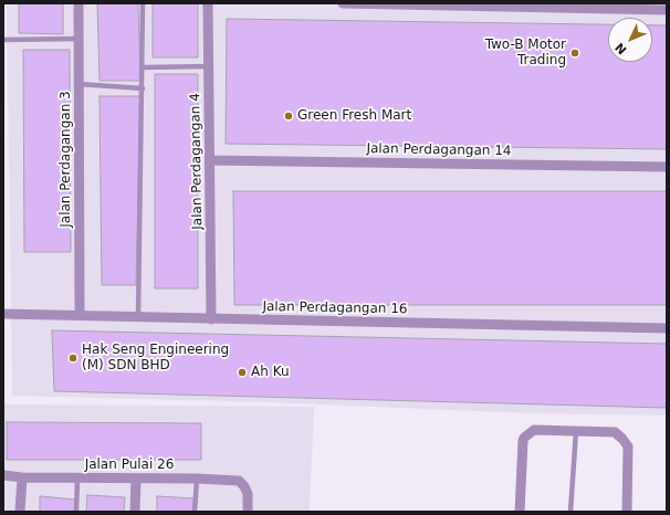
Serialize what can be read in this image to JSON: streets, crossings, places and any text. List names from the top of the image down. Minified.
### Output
{"streets":{"street":["Jalan Perdagangan 14","Jalan Perdagangan 3","Jalan Perdagangan 4","Jalan Perdagangan 16","Jalan Pulai 26"]},"crossings":[["Jalan Perdagangan 14","Jalan Perdagangan 4"],["Jalan Perdagangan 3","Jalan Perdagangan 16"],["Jalan Perdagangan 4","Jalan Perdagangan 16"]],"places":["Two-B Motor Trading","Green Fresh Mart","Hak Seng Engineering (M) SDN BHD","Ah Ku"],"north":"bottom left"}
